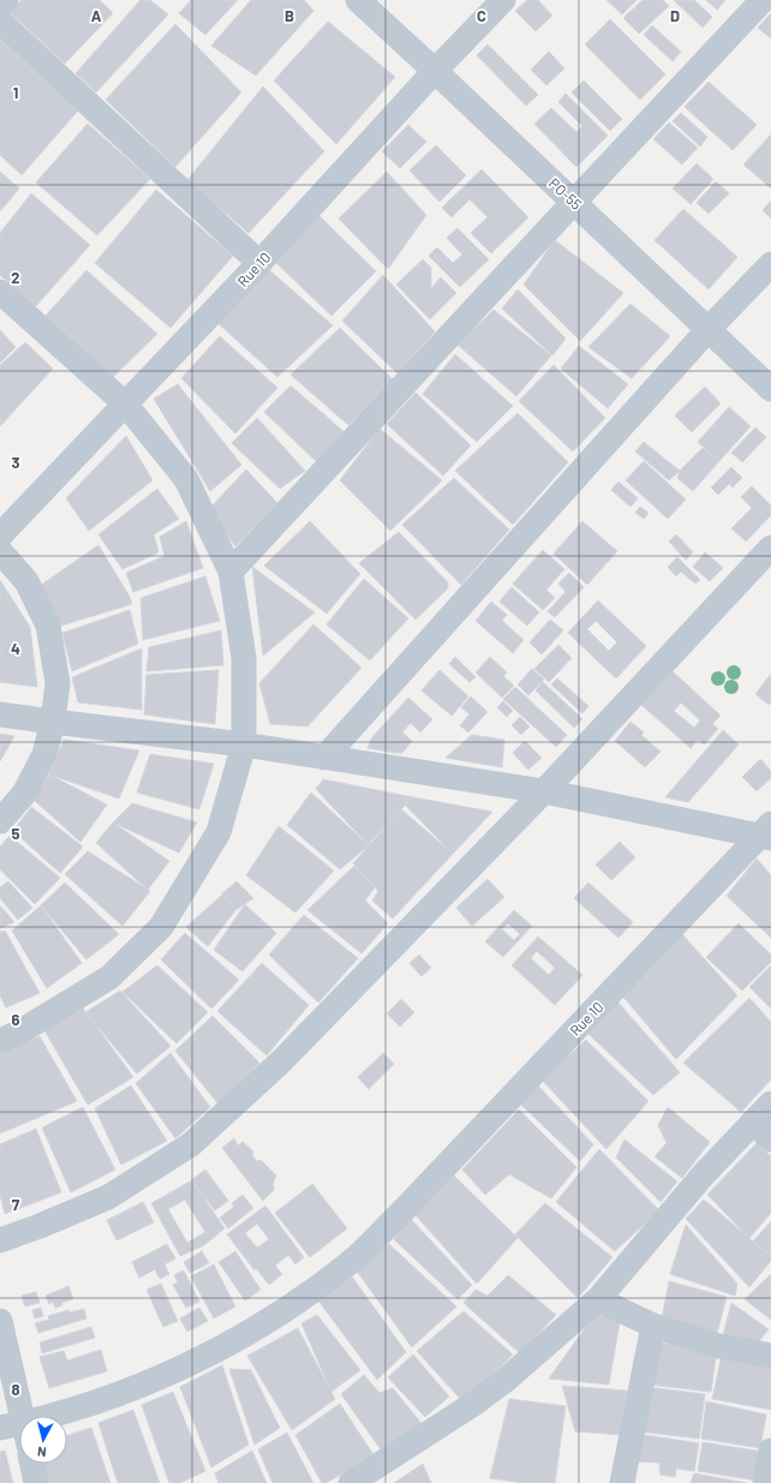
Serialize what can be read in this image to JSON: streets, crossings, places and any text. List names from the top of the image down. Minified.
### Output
{"streets":{"street":["PO-55","Rue 10"]},"crossings":[["PO-55","Rue 10"]],"north":"bottom","grid":{"columns":["A","B","C","D"],"rows":["1","2","3","4","5","6","7","8"]}}
